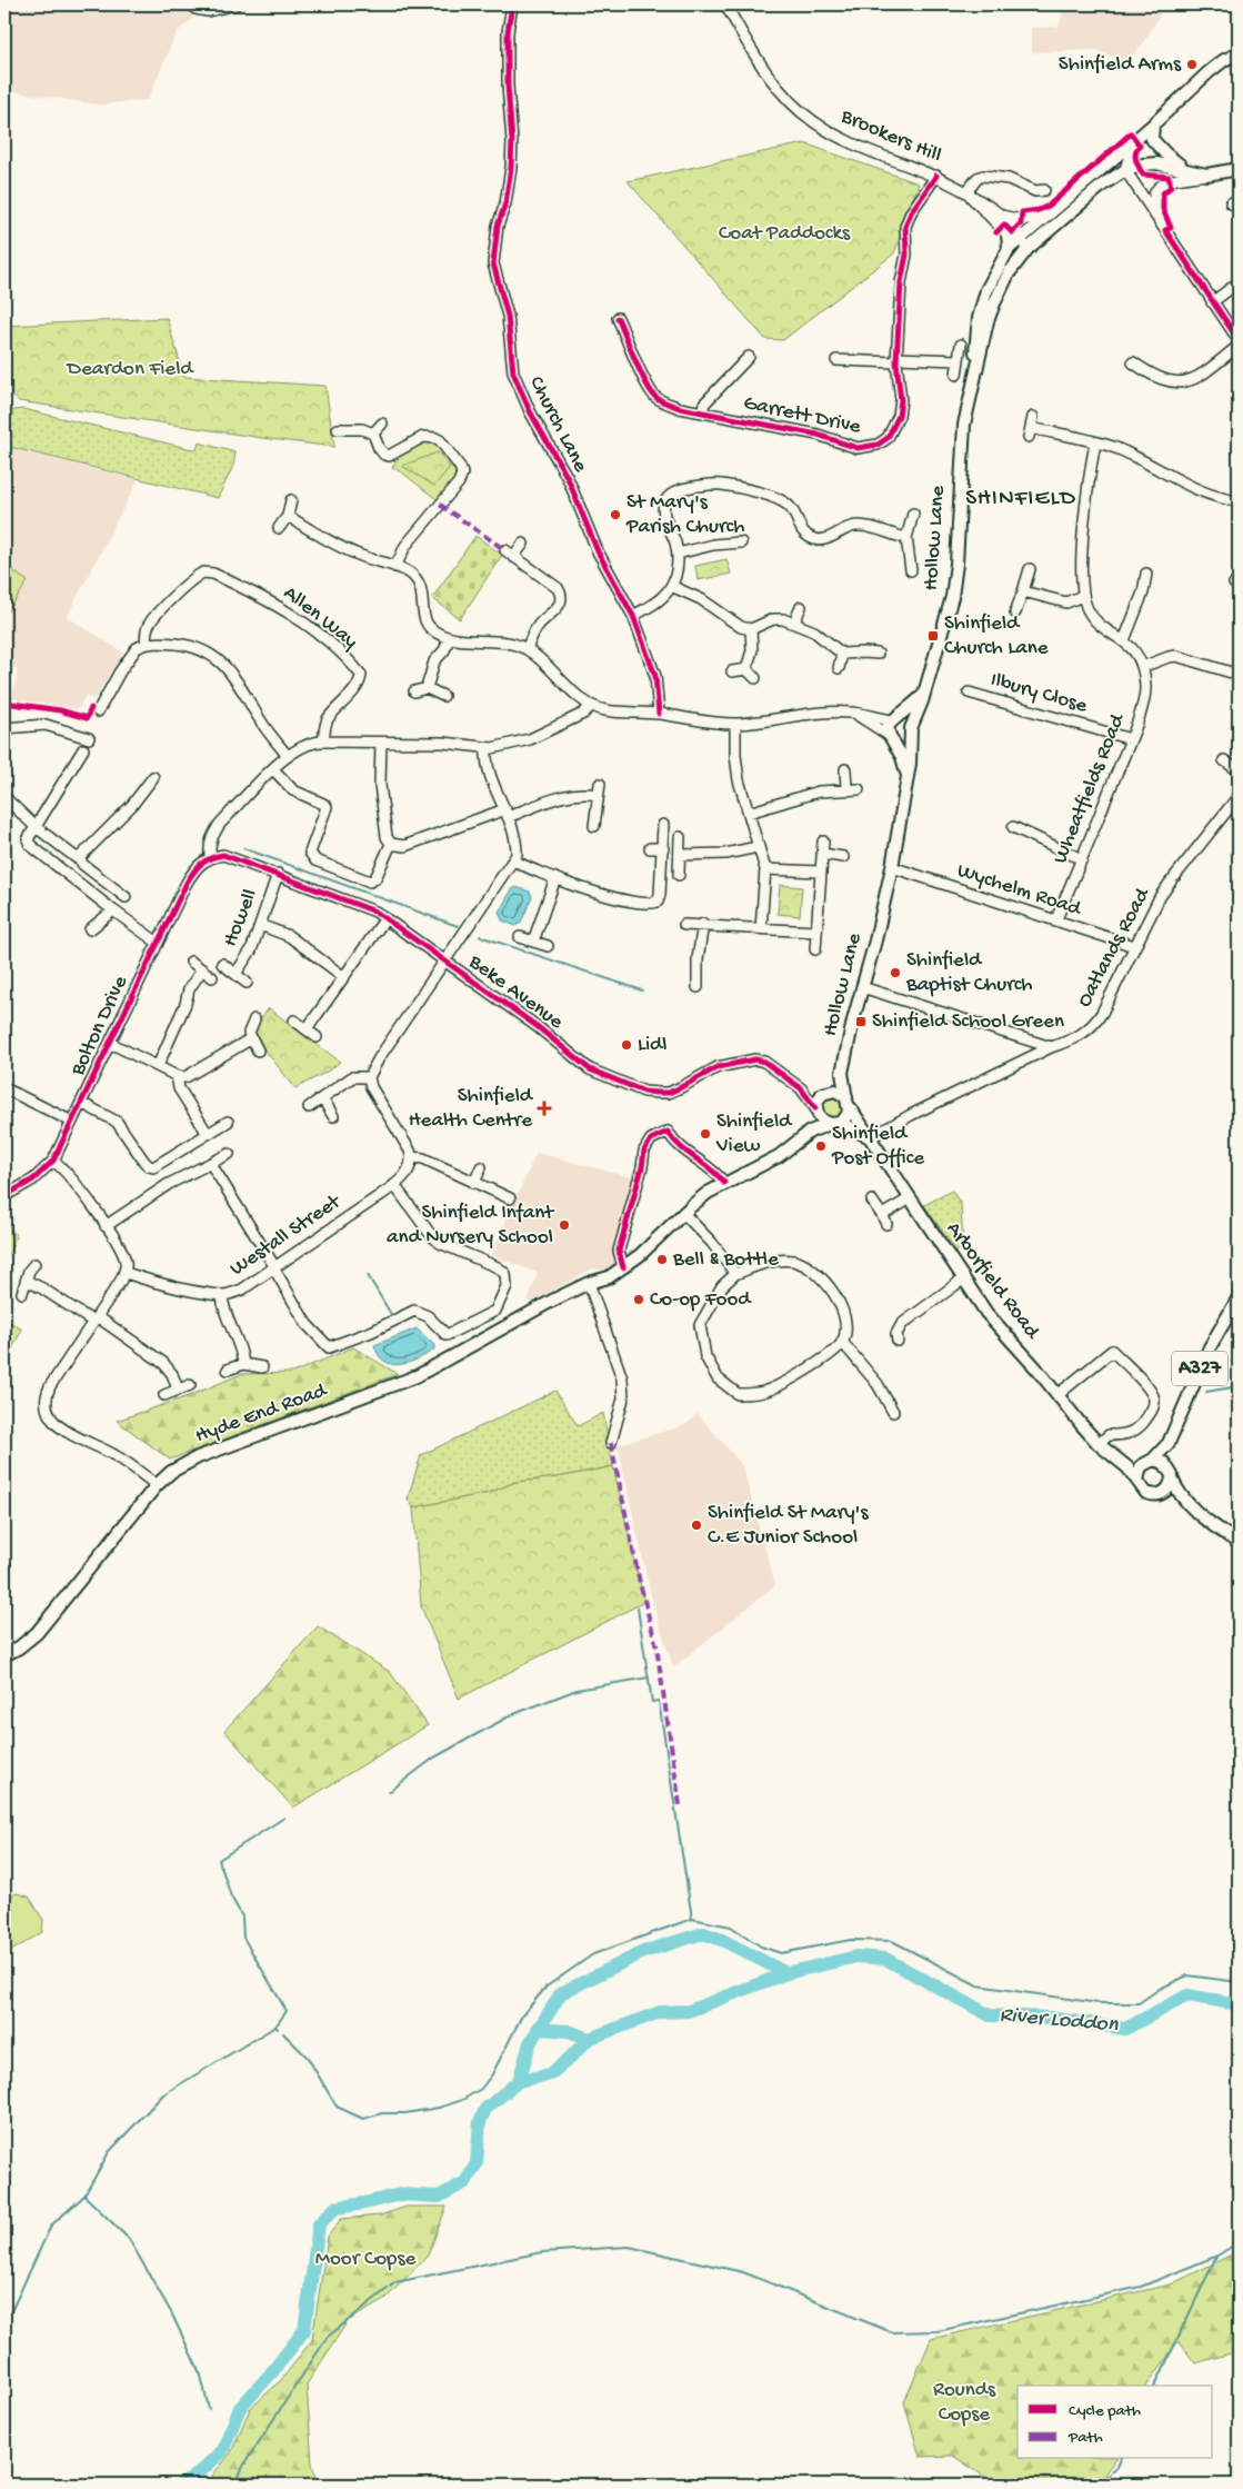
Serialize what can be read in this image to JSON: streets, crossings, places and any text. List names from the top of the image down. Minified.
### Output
{"streets":{"main road":["Hollow Lane","Arborfield Road","A327","Hyde End Road"],"street":["Brookers Hill","Garrett Drive","Church Lane","Allen Way","Ilbury Close","Wheatfields Road","Wychelm Road","Howell","Oatlands Road","Beke Avenue","Bolton Drive","Westall Street"]},"crossings":[["Brookers Hill","Garrett Drive"],["Brookers Hill","Hollow Lane"],["Hollow Lane","Wychelm Road"],["Hollow Lane","Arborfield Road"],["Ilbury Close","Wheatfields Road"],["Wheatfields Road","Wychelm Road"],["Wychelm Road","Oatlands Road"],["Howell","Beke Avenue"],["Oatlands Road","Arborfield Road"],["Beke Avenue","Bolton Drive"],["Arborfield Road","A327"]],"districts":["SHINFIELD"],"water":["River Loddon"],"parks":["Coat Paddocks","Deardon Field","Moor Copse","Rounds Copse"],"places":{"other":["Shinfield Arms","St Mary's Parish Church","Shinfield Baptist Church","Lidl","Shinfield View","Shinfield Post Office","Shinfield Infant and Nursery School","Bell & Bottle","Co-op Food","Shinfield St Mary's C.E Junior School"],"transit":["Shinfield Church Lane","Shinfield School Green"],"health":["Shinfield Health Centre"]},"legend":["Cycle path","Path"]}
